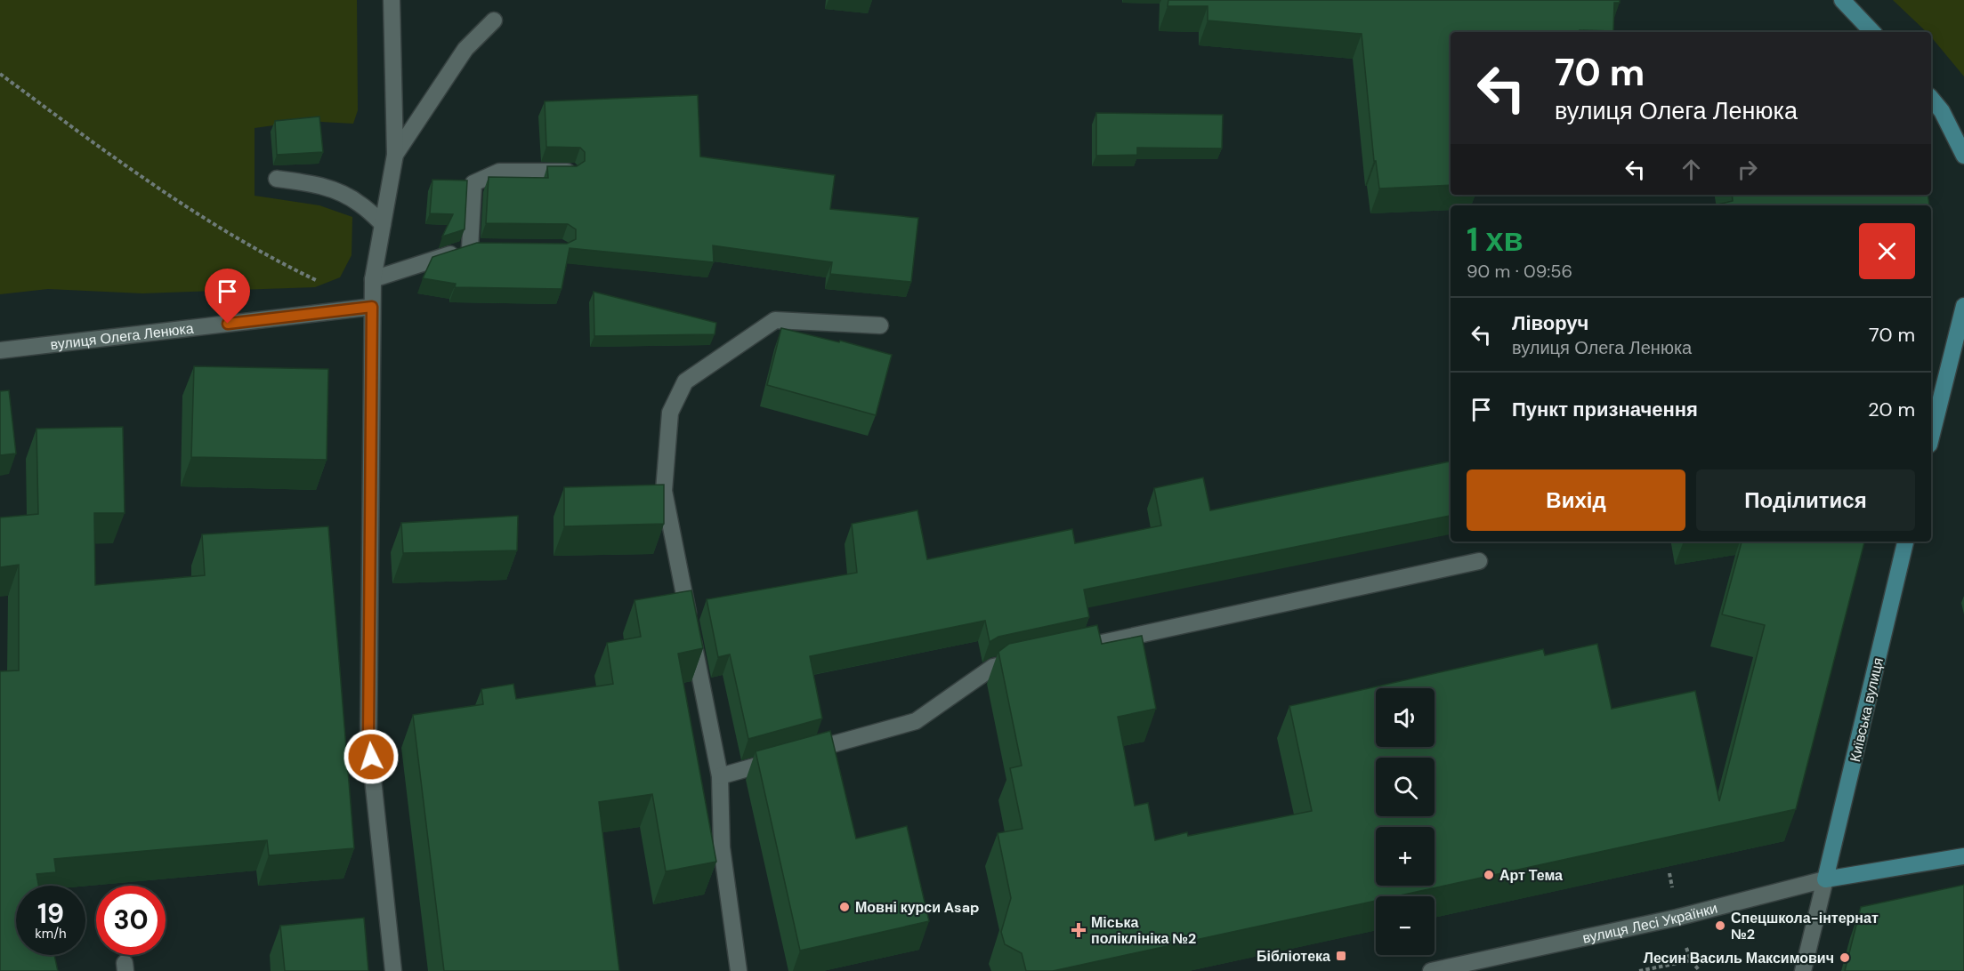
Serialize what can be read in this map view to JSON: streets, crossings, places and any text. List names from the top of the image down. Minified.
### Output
{"streets":{"street":["вулиця Олега Ленюка","Київська вулиця","вулиця Лесі Українки"]},"crossings":[["Київська вулиця","вулиця Лесі Українки"]],"places":{"other":["Арт Тема","Мовні курси Asap","Спецшкола-інтернат №2","Лесин Василь Максимович"],"health":["Міська поліклініка №2"],"transit":["Бібліотека"]},"page":{"turn":["70 m","вулиця Олега Ленюка"],"heading":["1 хв","90 m · 09:56"],"list":[{"name":"Ліворуч","note":"вулиця Олега Ленюка","value":"70 m"},{"name":"Пункт призначення","value":"20 m"}],"buttons":["Вихід","Поділитися"],"map_buttons":["+","−"],"speed":"19 km/h","limit":"30"}}
